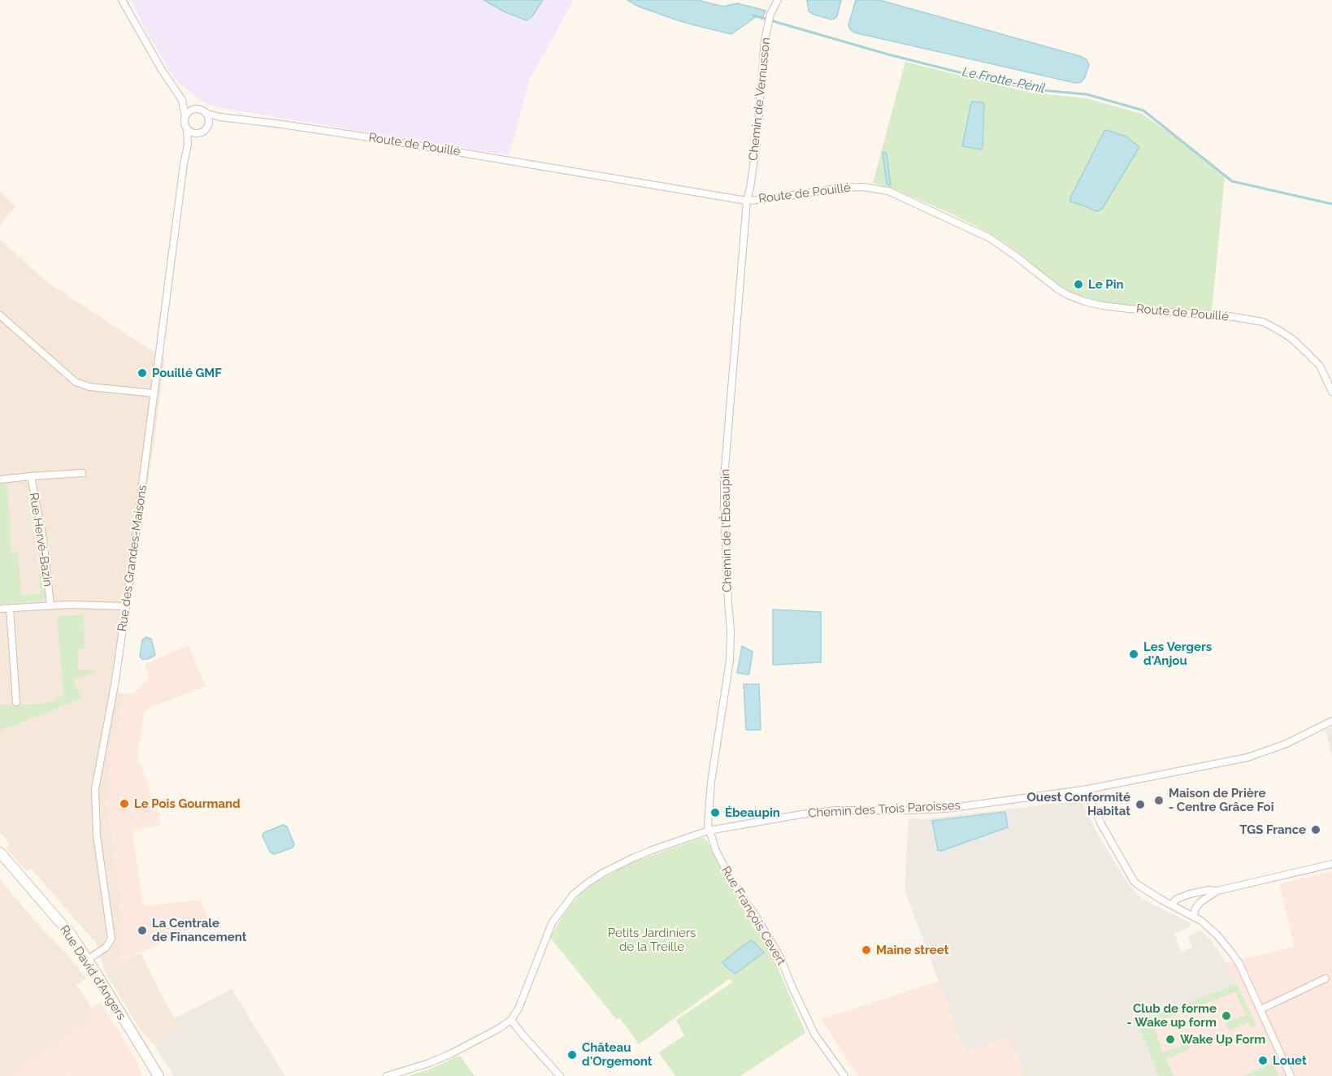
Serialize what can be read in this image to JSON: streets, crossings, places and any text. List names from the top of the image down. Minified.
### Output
{"streets":{"main road":["Rue David d'Angers"],"street":["Chemin de Vernusson","Route de Pouillé","Chemin de l'Ébeaupin","Rue Hervé-Bazin","Rue des Grandes-Maisons","Chemin des Trois Paroisses","Rue François Cevert"]},"crossings":[["Chemin de Vernusson","Route de Pouillé"],["Chemin de Vernusson","Chemin de l'Ébeaupin"],["Route de Pouillé","Chemin de l'Ébeaupin"],["Route de Pouillé","Rue des Grandes-Maisons"],["Chemin de l'Ébeaupin","Chemin des Trois Paroisses"],["Chemin de l'Ébeaupin","Rue François Cevert"],["Rue des Grandes-Maisons","Rue David d'Angers"],["Chemin des Trois Paroisses","Rue François Cevert"]],"water":["Le Frotte-Pénil"],"parks":["Petits Jardiniers de la Treille"],"places":["Le Pin","Pouillé GMF","Les Vergers d'Anjou","Maison de Prière - Centre Grâce Foi","Le Pois Gourmand","Ouest Conformité Habitat","Ébeaupin","TGS France","La Centrale de Financement","Maine street","Club de forme - Wake up form","Wake Up Form","Château d'Orgemont","Louet"]}
